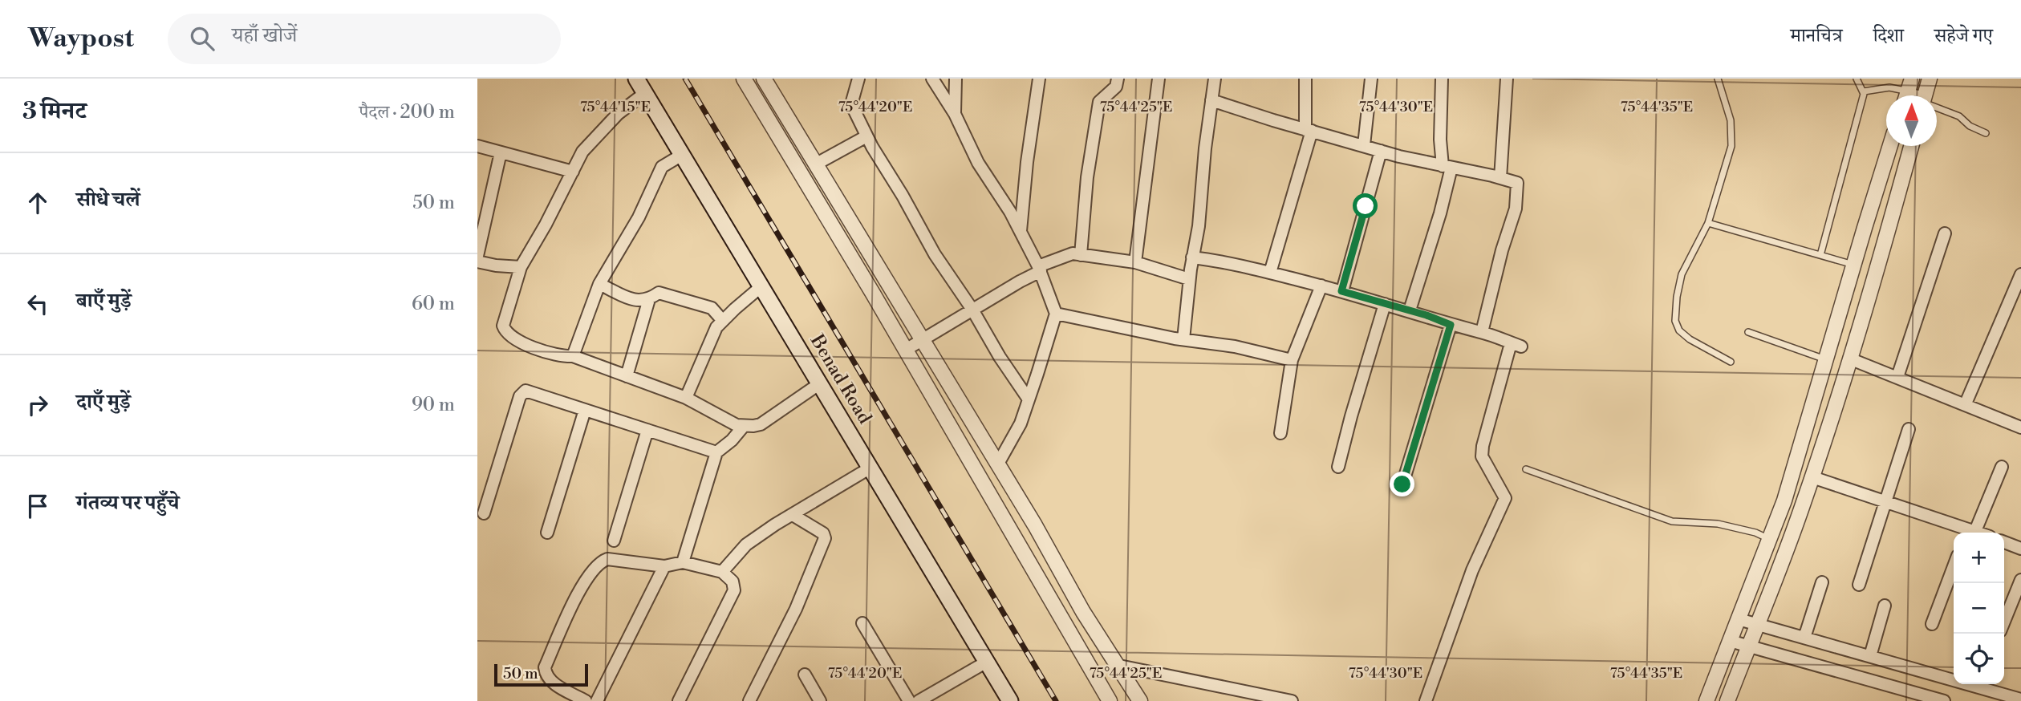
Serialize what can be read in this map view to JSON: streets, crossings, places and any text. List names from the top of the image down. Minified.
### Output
{"streets":{"main road":["Benad Road"]},"scale_bar":"50 m","north":"top","page":{"header":"Waypost","search":"यहाँ खोजें","nav":["मानचित्र","दिशा","सहेजे गए"],"heading":["3 मिनट","पैदल · 200 m"],"list":[["सीधे चलें","50 m"],["बाएँ मुड़ें","60 m"],["दाएँ मुड़ें","90 m"],"गंतव्य पर पहुँचे"],"map_buttons":["+","−"],"scale":"50 m"},"coordinates":["75°44'15\"E","75°44'20\"E","75°44'25\"E","75°44'30\"E","75°44'35\"E"]}
